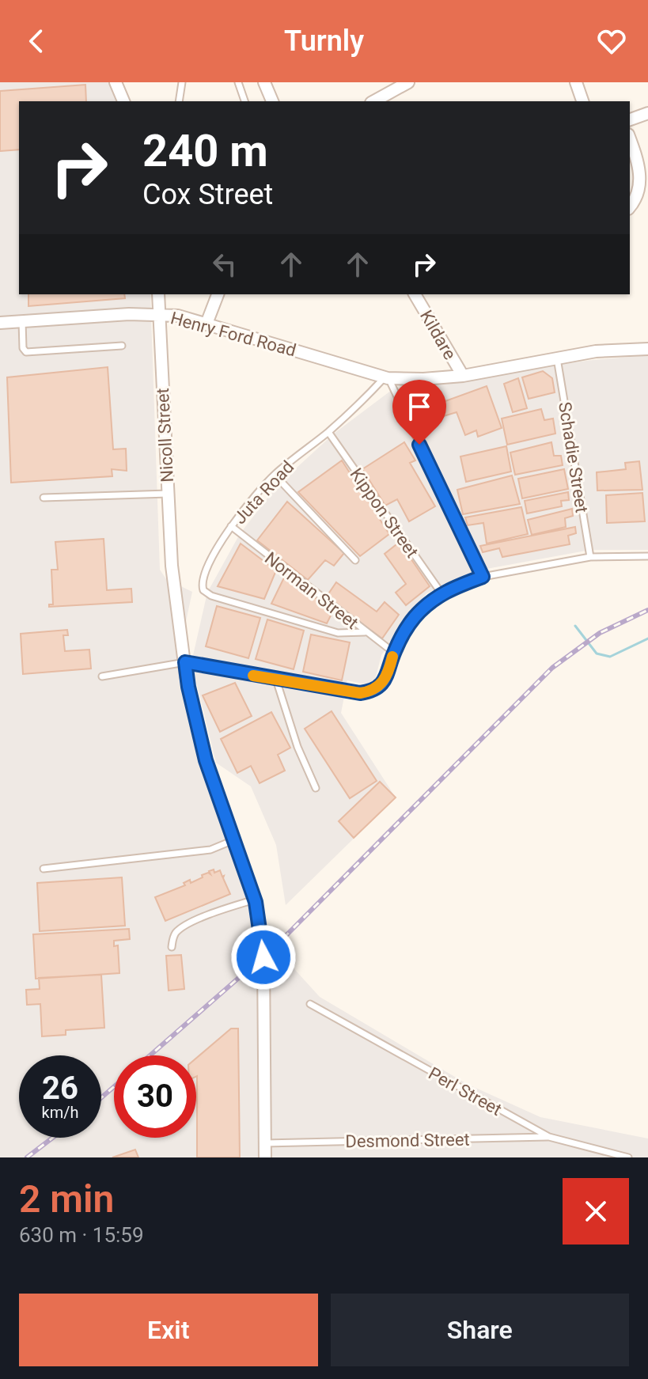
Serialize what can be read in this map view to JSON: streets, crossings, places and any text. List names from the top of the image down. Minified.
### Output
{"streets":{"street":["Henry Ford Road","Kildare","Nicoll Street"],"lane":["Schadie Street","Juta Road","Kippon Street","Norman Street","Perl Street","Desmond Street"]},"crossings":[["Henry Ford Road","Nicoll Street"],["Henry Ford Road","Juta Road"],["Juta Road","Kippon Street"],["Juta Road","Norman Street"],["Perl Street","Desmond Street"]],"page":{"header":"Turnly","turn":["240 m","Cox Street"],"speed":"26 km/h","limit":"30","heading":["2 min","630 m · 15:59"],"buttons":["Exit","Share"]}}
